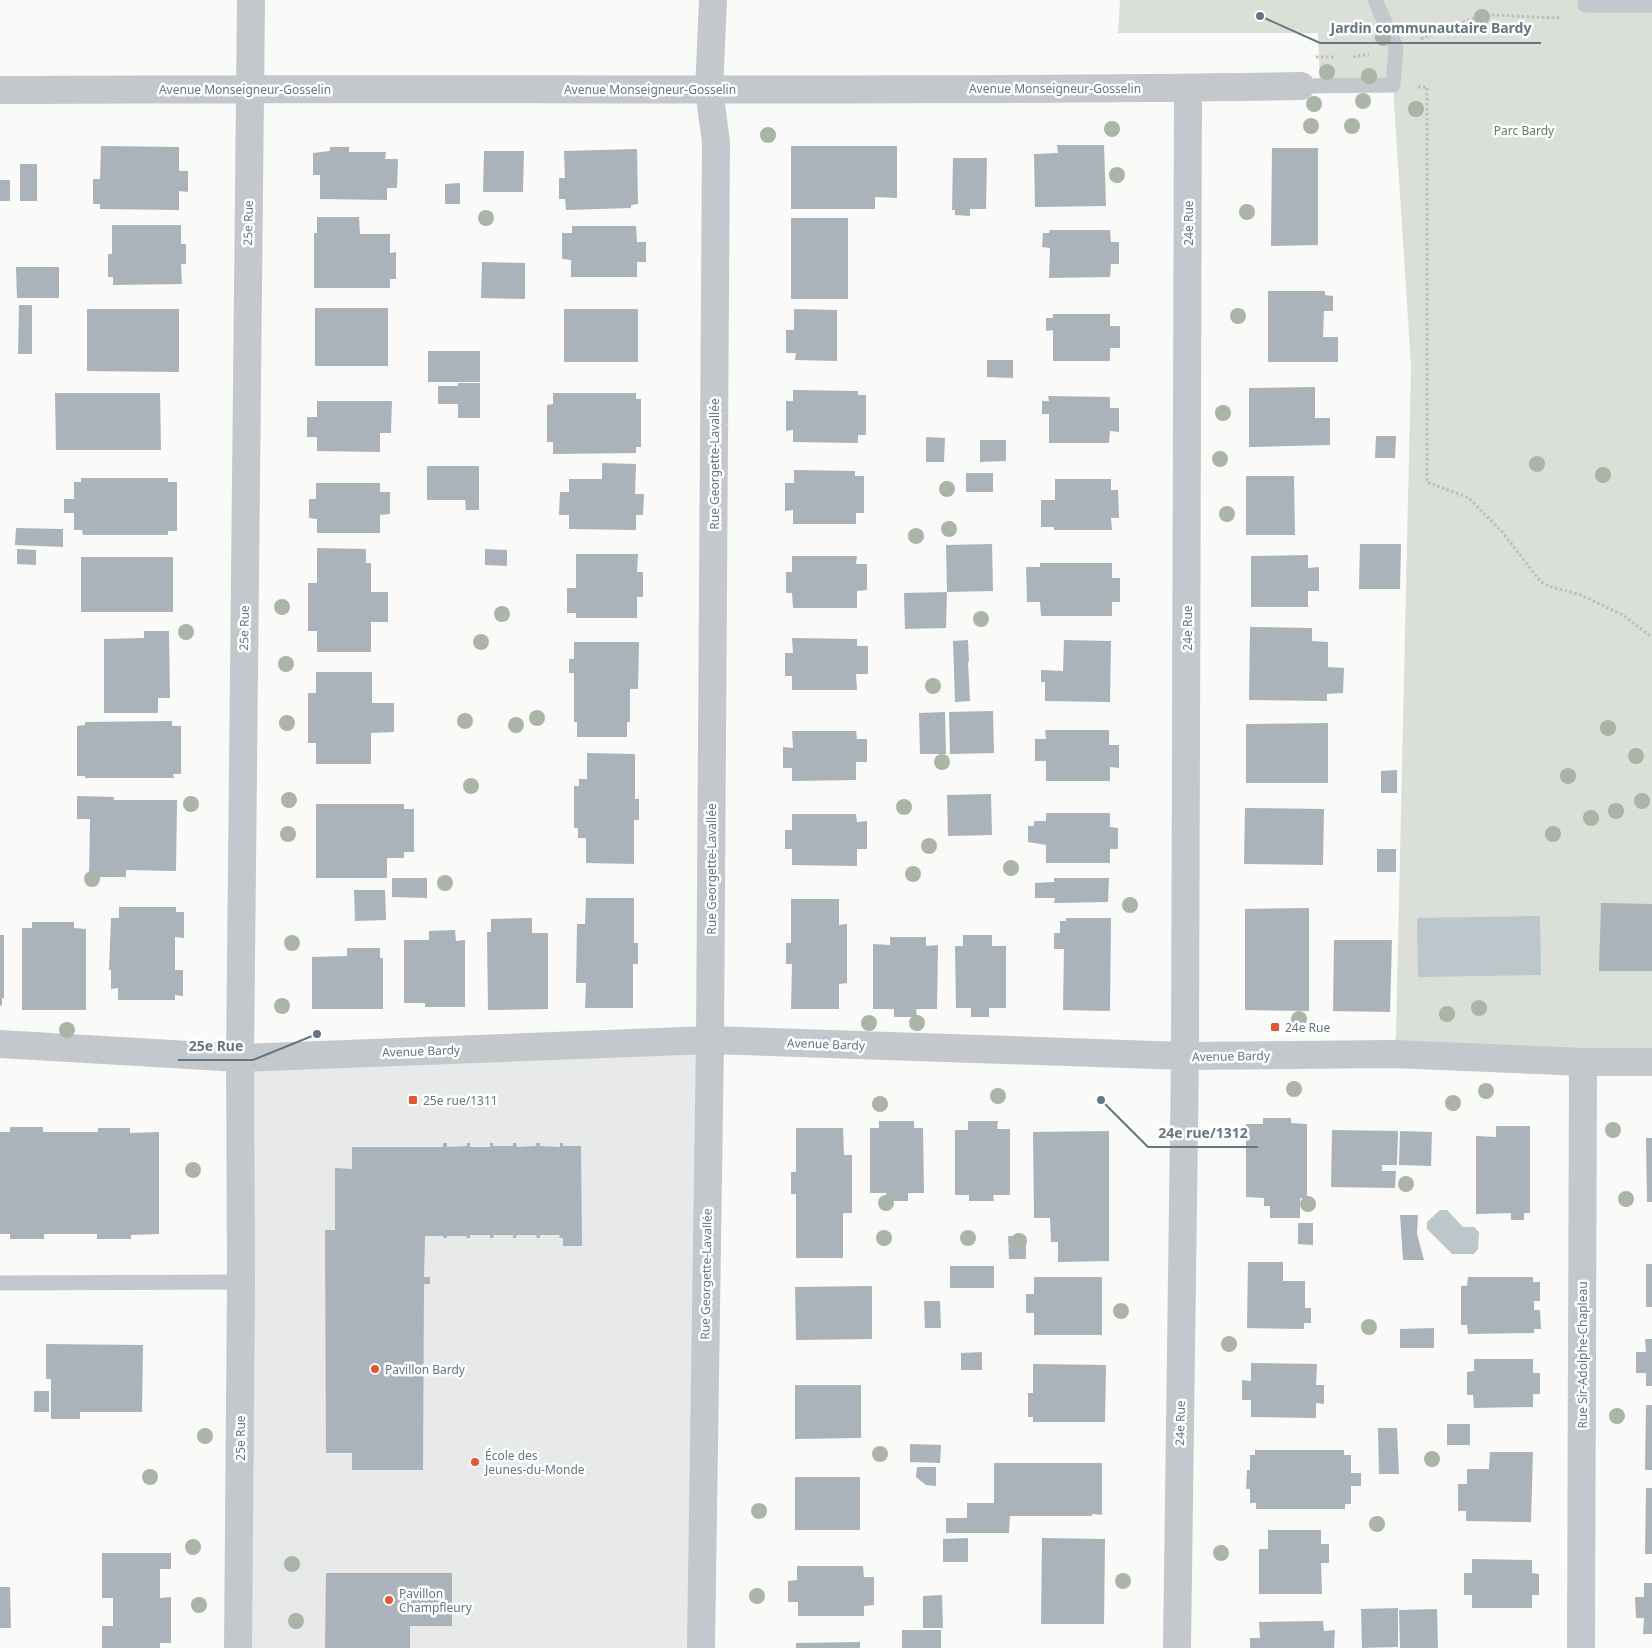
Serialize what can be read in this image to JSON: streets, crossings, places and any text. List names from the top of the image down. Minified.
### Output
{"streets":{"street":["Avenue Monseigneur-Gosselin","25e Rue","24e Rue","Rue Georgette-Lavallée","Avenue Bardy","Rue Sir-Adolphe-Chapleau"]},"crossings":[["Avenue Monseigneur-Gosselin","25e Rue"],["Avenue Monseigneur-Gosselin","24e Rue"],["Avenue Monseigneur-Gosselin","Rue Georgette-Lavallée"],["25e Rue","Avenue Bardy"],["24e Rue","Avenue Bardy"],["Rue Georgette-Lavallée","Avenue Bardy"],["Avenue Bardy","Rue Sir-Adolphe-Chapleau"]],"parks":["Parc Bardy"],"places":{"other":["Jardin communautaire Bardy","25e Rue","24e rue/1312","Pavillon Bardy","École des Jeunes-du-Monde","Pavillon Champfleury"],"transit":["24e Rue","25e rue/1311"]}}
